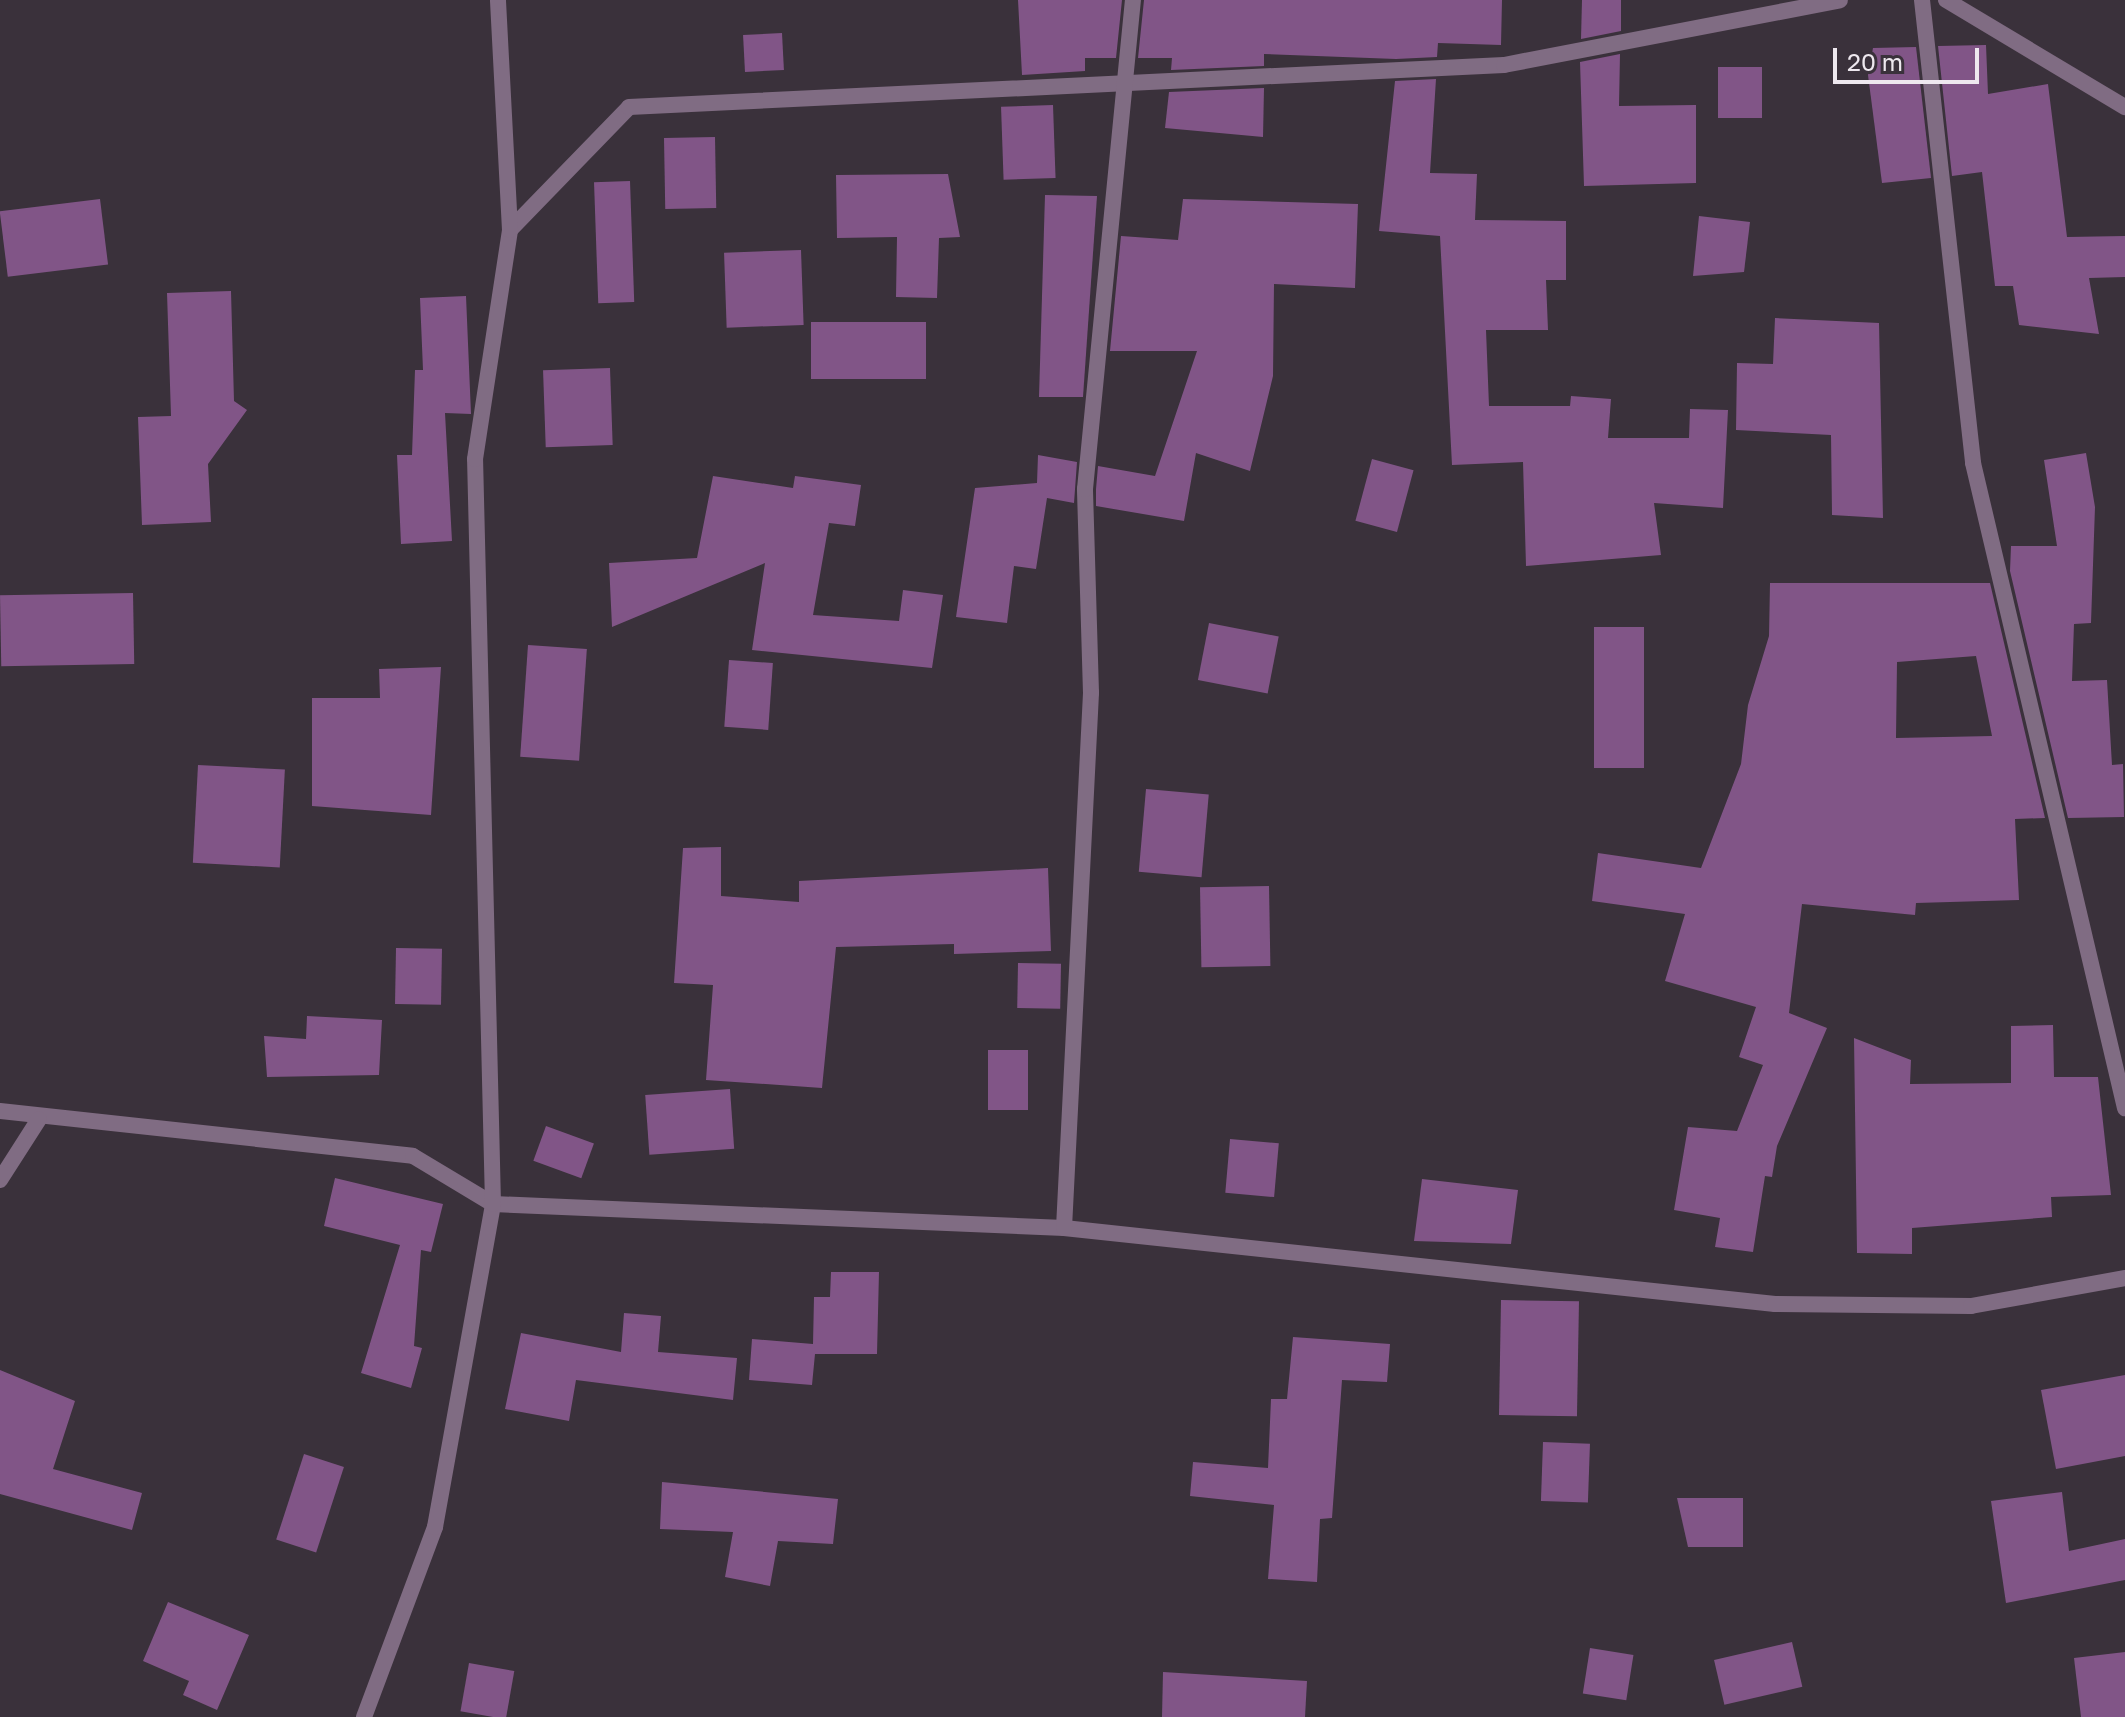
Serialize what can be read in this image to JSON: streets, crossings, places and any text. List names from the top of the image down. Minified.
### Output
{"scale_bar":"20 m"}
